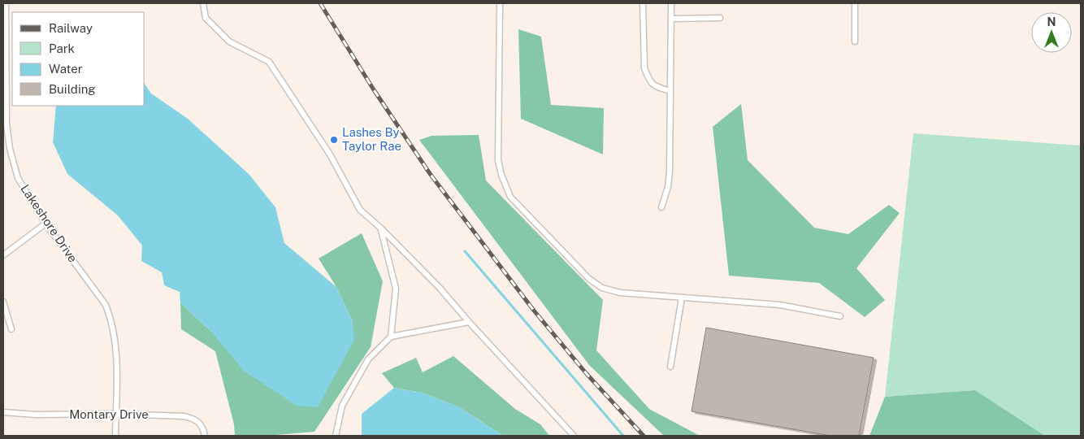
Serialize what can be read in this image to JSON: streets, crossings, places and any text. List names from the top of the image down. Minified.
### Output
{"streets":{"lane":["Lakeshore Drive","Montary Drive"]},"crossings":[["Lakeshore Drive","Montary Drive"]],"places":["Lashes By Taylor Rae"],"legend":["Railway","Park","Water","Building"],"north":"top"}
